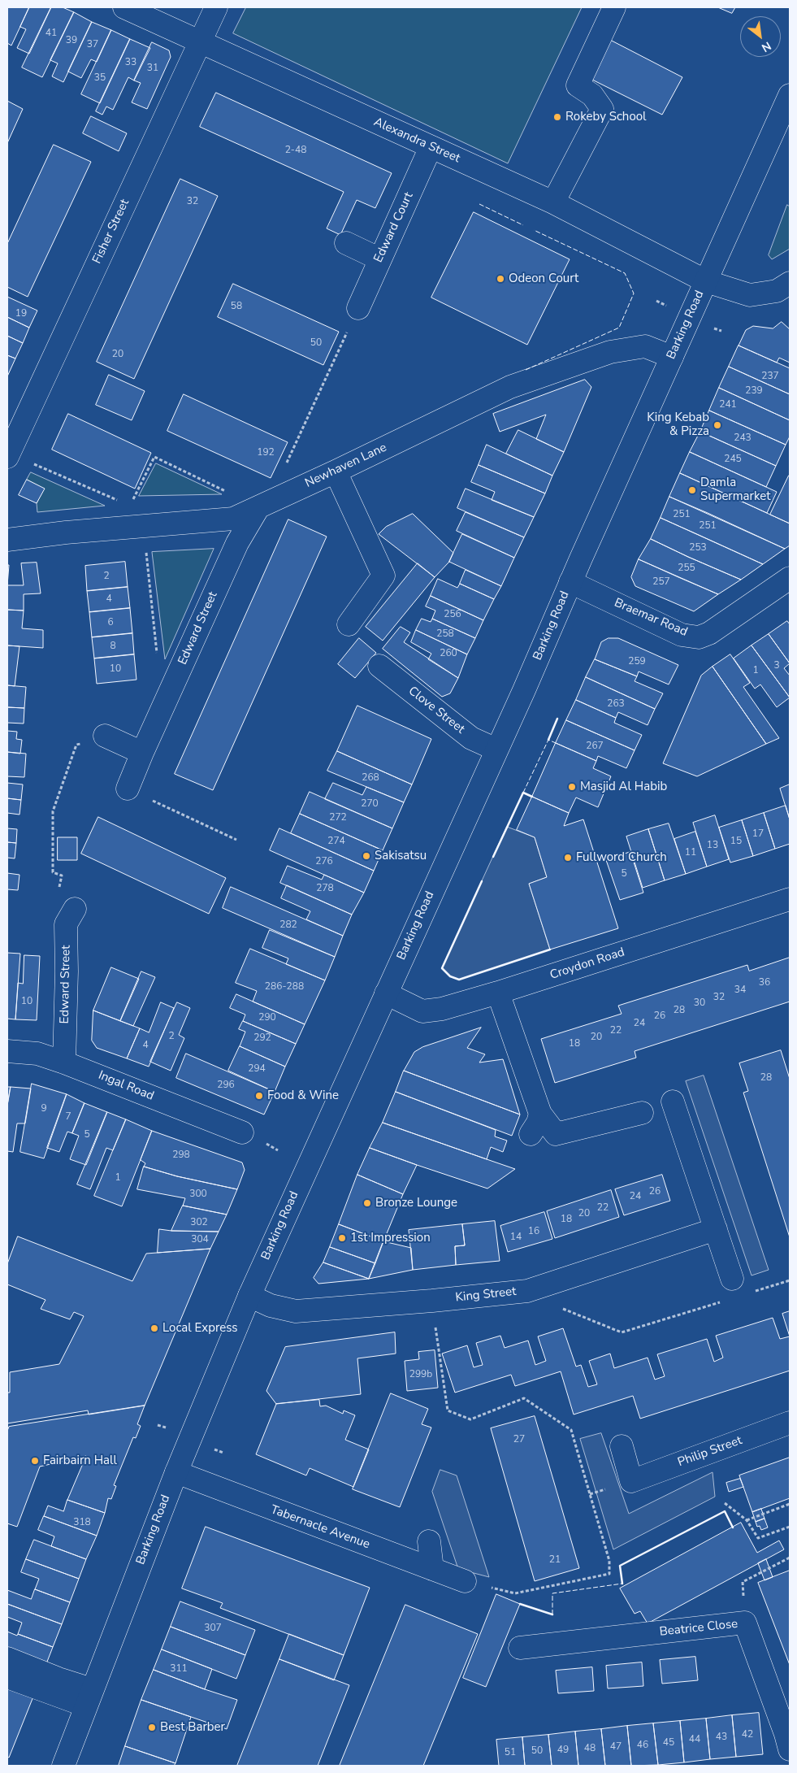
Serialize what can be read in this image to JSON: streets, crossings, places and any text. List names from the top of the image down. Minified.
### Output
{"streets":{"street":["Alexandra Street","Edward Court","Fisher Street","Barking Road","Newhaven Lane","Braemar Road","Edward Street","Clove Street","Croydon Road","Ingal Road","King Street","Philip Street","Tabernacle Avenue","Beatrice Close"]},"crossings":[["Alexandra Street","Edward Court"],["Alexandra Street","Fisher Street"],["Alexandra Street","Barking Road"],["Barking Road","Newhaven Lane"],["Barking Road","Braemar Road"],["Barking Road","Clove Street"],["Barking Road","Croydon Road"],["Barking Road","King Street"],["Barking Road","Tabernacle Avenue"],["Newhaven Lane","Edward Street"],["Edward Street","Ingal Road"]],"places":["Rokeby School","Odeon Court","King Kebab & Pizza","Damla Supermarket","Masjid Al Habib","Sakisatsu","Fullword Church","Food & Wine","Bronze Lounge","1st Impression","Local Express","Fairbairn Hall","Best Barber"],"house_numbers":["41","39","37","33","31","35","2-48","32","58","19","50","20","237","239","241","243","192","245","251","251","253","255","2","257","4","256","6","258","8","260","259","3","10","1","263","267","268","270","272","17","274","15","13","11","276","5","278","282","36","286-288","34","32","10","30","28","26","290","24","22","2","20","292","18","4","294","28","296","9","7","5","298","1","26","300","24","22","20","18","302","16","14","304","299b","27","318","21","307","311","42","43","44","45","46","47","48","49","50","51"],"north":"bottom right"}
